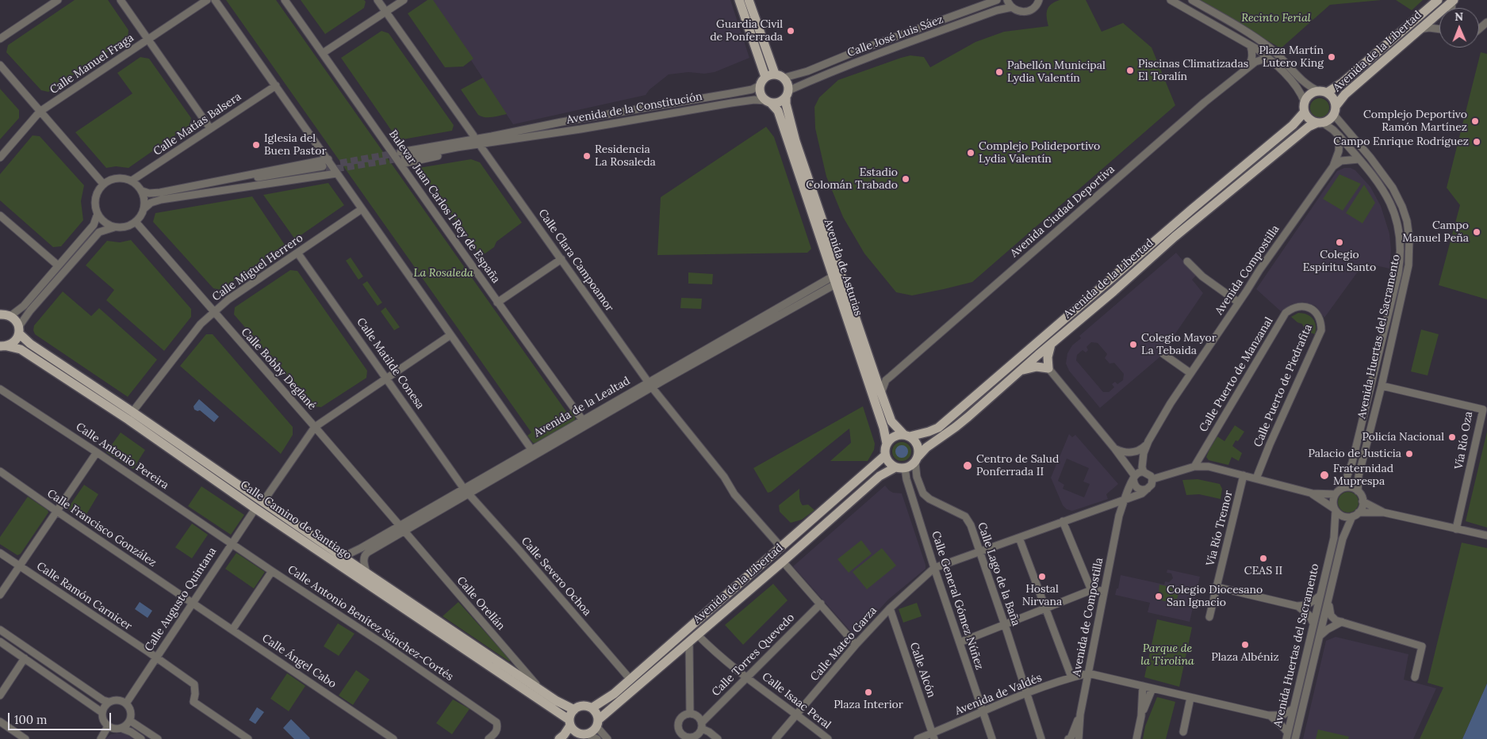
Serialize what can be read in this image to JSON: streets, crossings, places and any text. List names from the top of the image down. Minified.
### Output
{"streets":{"main road":["Avenida de la Libertad","Avenida de Asturias","Calle Camino de Santiago"],"street":["Calle José Luis Sáez","Calle Manuel Fraga","Avenida de la Constitución","Calle Matías Balsera","Bulevar Juan Carlos I Rey de España","Avenida Ciudad Deportiva","Calle Clara Campoamor","Calle Miguel Herrero","Avenida Compostilla","Avenida Huertas del Sacramento","Calle Matilde Conesa","Calle Bobby Deglané","Calle Puerto de Manzanal","Calle Puerto de Piedrafita","Avenida de la Lealtad","Vía Río Oza","Calle Antonio Pereira","Calle Francisco González","Vía Río Tremor","Calle Lago de la Baña","Calle Severo Ochoa","Calle Ramón Carnicer","Calle Augusto Quintana","Calle General Gómez Núñez","Calle Orellán","Avenida de Compostilla","Calle Antonio Benítez Sánchez-Cortés","Calle Mateo Garza","Calle Torres Quevedo","Calle Ángel Cabo","Calle Alcón","Avenida de Valdés","Calle Isaac Peral"]},"crossings":[["Calle José Luis Sáez","Avenida de la Constitución"],["Calle José Luis Sáez","Avenida de Asturias"],["Avenida de la Libertad","Avenida de Asturias"],["Avenida de la Libertad","Avenida Huertas del Sacramento"],["Avenida de la Libertad","Calle Camino de Santiago"],["Avenida de la Libertad","Calle Lago de la Baña"],["Avenida de la Libertad","Calle Severo Ochoa"],["Avenida de la Libertad","Calle General Gómez Núñez"],["Avenida de la Libertad","Calle Isaac Peral"],["Avenida de la Constitución","Bulevar Juan Carlos I Rey de España"],["Avenida de la Constitución","Calle Clara Campoamor"],["Avenida de la Constitución","Avenida de Asturias"],["Calle Matías Balsera","Calle Bobby Deglané"],["Bulevar Juan Carlos I Rey de España","Avenida de la Lealtad"],["Avenida Ciudad Deportiva","Avenida de Asturias"],["Calle Clara Campoamor","Avenida de la Lealtad"],["Calle Miguel Herrero","Calle Matilde Conesa"],["Calle Miguel Herrero","Calle Bobby Deglané"],["Calle Miguel Herrero","Calle Camino de Santiago"],["Avenida de Asturias","Avenida de la Lealtad"],["Avenida de Asturias","Calle Lago de la Baña"],["Avenida de Asturias","Calle General Gómez Núñez"],["Avenida Compostilla","Avenida Huertas del Sacramento"],["Avenida Compostilla","Avenida de Compostilla"],["Avenida Huertas del Sacramento","Vía Río Oza"],["Calle Matilde Conesa","Avenida de la Lealtad"],["Calle Matilde Conesa","Calle Severo Ochoa"],["Calle Bobby Deglané","Avenida de la Lealtad"],["Calle Bobby Deglané","Calle Orellán"],["Calle Puerto de Manzanal","Calle Puerto de Piedrafita"],["Avenida de la Lealtad","Calle Camino de Santiago"],["Avenida de la Lealtad","Calle Severo Ochoa"],["Avenida de la Lealtad","Calle Orellán"],["Calle Antonio Pereira","Calle Augusto Quintana"],["Calle Antonio Pereira","Calle Antonio Benítez Sánchez-Cortés"],["Calle Camino de Santiago","Calle Augusto Quintana"],["Calle Camino de Santiago","Calle Orellán"],["Calle Francisco González","Calle Augusto Quintana"],["Calle Francisco González","Calle Ángel Cabo"],["Calle Lago de la Baña","Calle General Gómez Núñez"],["Calle Lago de la Baña","Avenida de Valdés"],["Calle Ramón Carnicer","Calle Augusto Quintana"],["Calle Augusto Quintana","Calle Antonio Benítez Sánchez-Cortés"],["Calle Augusto Quintana","Calle Ángel Cabo"],["Calle General Gómez Núñez","Calle Mateo Garza"],["Calle General Gómez Núñez","Avenida de Valdés"],["Avenida de Compostilla","Avenida de Valdés"],["Calle Mateo Garza","Calle Alcón"],["Calle Mateo Garza","Calle Isaac Peral"],["Calle Torres Quevedo","Calle Isaac Peral"],["Calle Alcón","Avenida de Valdés"]],"parks":["Recinto Ferial","La Rosaleda","Parque de la Tirolina"],"places":["Guardia Civil de Ponferrada","Plaza Martín Lutero King","Piscinas Climatizadas El Toralín","Pabellón Municipal Lydia Valentín","Complejo Deportivo Ramón Martínez","Campo Enrique Rodríguez","Iglesia del Buen Pastor","Complejo Polideportivo Lydia Valentín","Residencia La Rosaleda","Estadio Colomán Trabado","Campo Manuel Peña","Colegio Espíritu Santo","Colegio Mayor La Tebaida","Policía Nacional","Palacio de Justicia","Centro de Salud Ponferrada II","Fraternidad Muprespa","CEAS II","Hostal Nirvana","Colegio Diocesano San Ignacio","Plaza Albéniz","Plaza Interior"],"scale_bar":"100 m","north":"top"}
